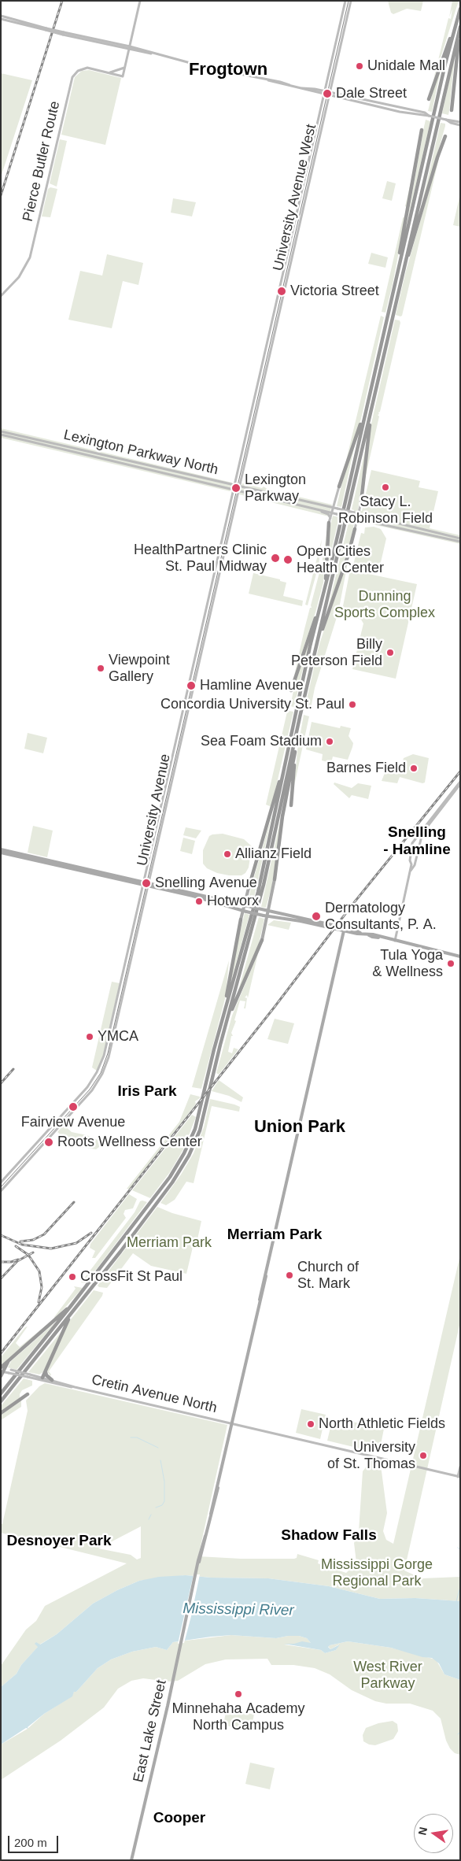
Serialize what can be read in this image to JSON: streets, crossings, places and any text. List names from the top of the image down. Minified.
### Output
{"streets":{"main road":["Pierce Butler Route","University Avenue West","Lexington Parkway North","University Avenue","Cretin Avenue North","East Lake Street"]},"crossings":[["University Avenue West","Lexington Parkway North"],["University Avenue West","University Avenue"],["Lexington Parkway North","University Avenue"],["Cretin Avenue North","East Lake Street"]],"districts":["Frogtown","Snelling - Hamline","Iris Park","Union Park","Merriam Park","Shadow Falls","Desnoyer Park","Cooper"],"water":["Mississippi River"],"parks":["Dunning Sports Complex","Merriam Park","Mississippi Gorge Regional Park","West River Parkway"],"places":["Unidale Mall","Dale Street","Victoria Street","Stacy L. Robinson Field","Lexington Parkway","HealthPartners Clinic St. Paul Midway","Open Cities Health Center","Billy Peterson Field","Viewpoint Gallery","Hamline Avenue","Concordia University St. Paul","Sea Foam Stadium","Barnes Field","Allianz Field","Snelling Avenue","Hotworx","Dermatology Consultants, P. A.","Tula Yoga & Wellness","YMCA","Fairview Avenue","Roots Wellness Center","Church of St. Mark","CrossFit St Paul","North Athletic Fields","University of St. Thomas","Minnehaha Academy North Campus"],"scale_bar":"200 m","north":"left"}
